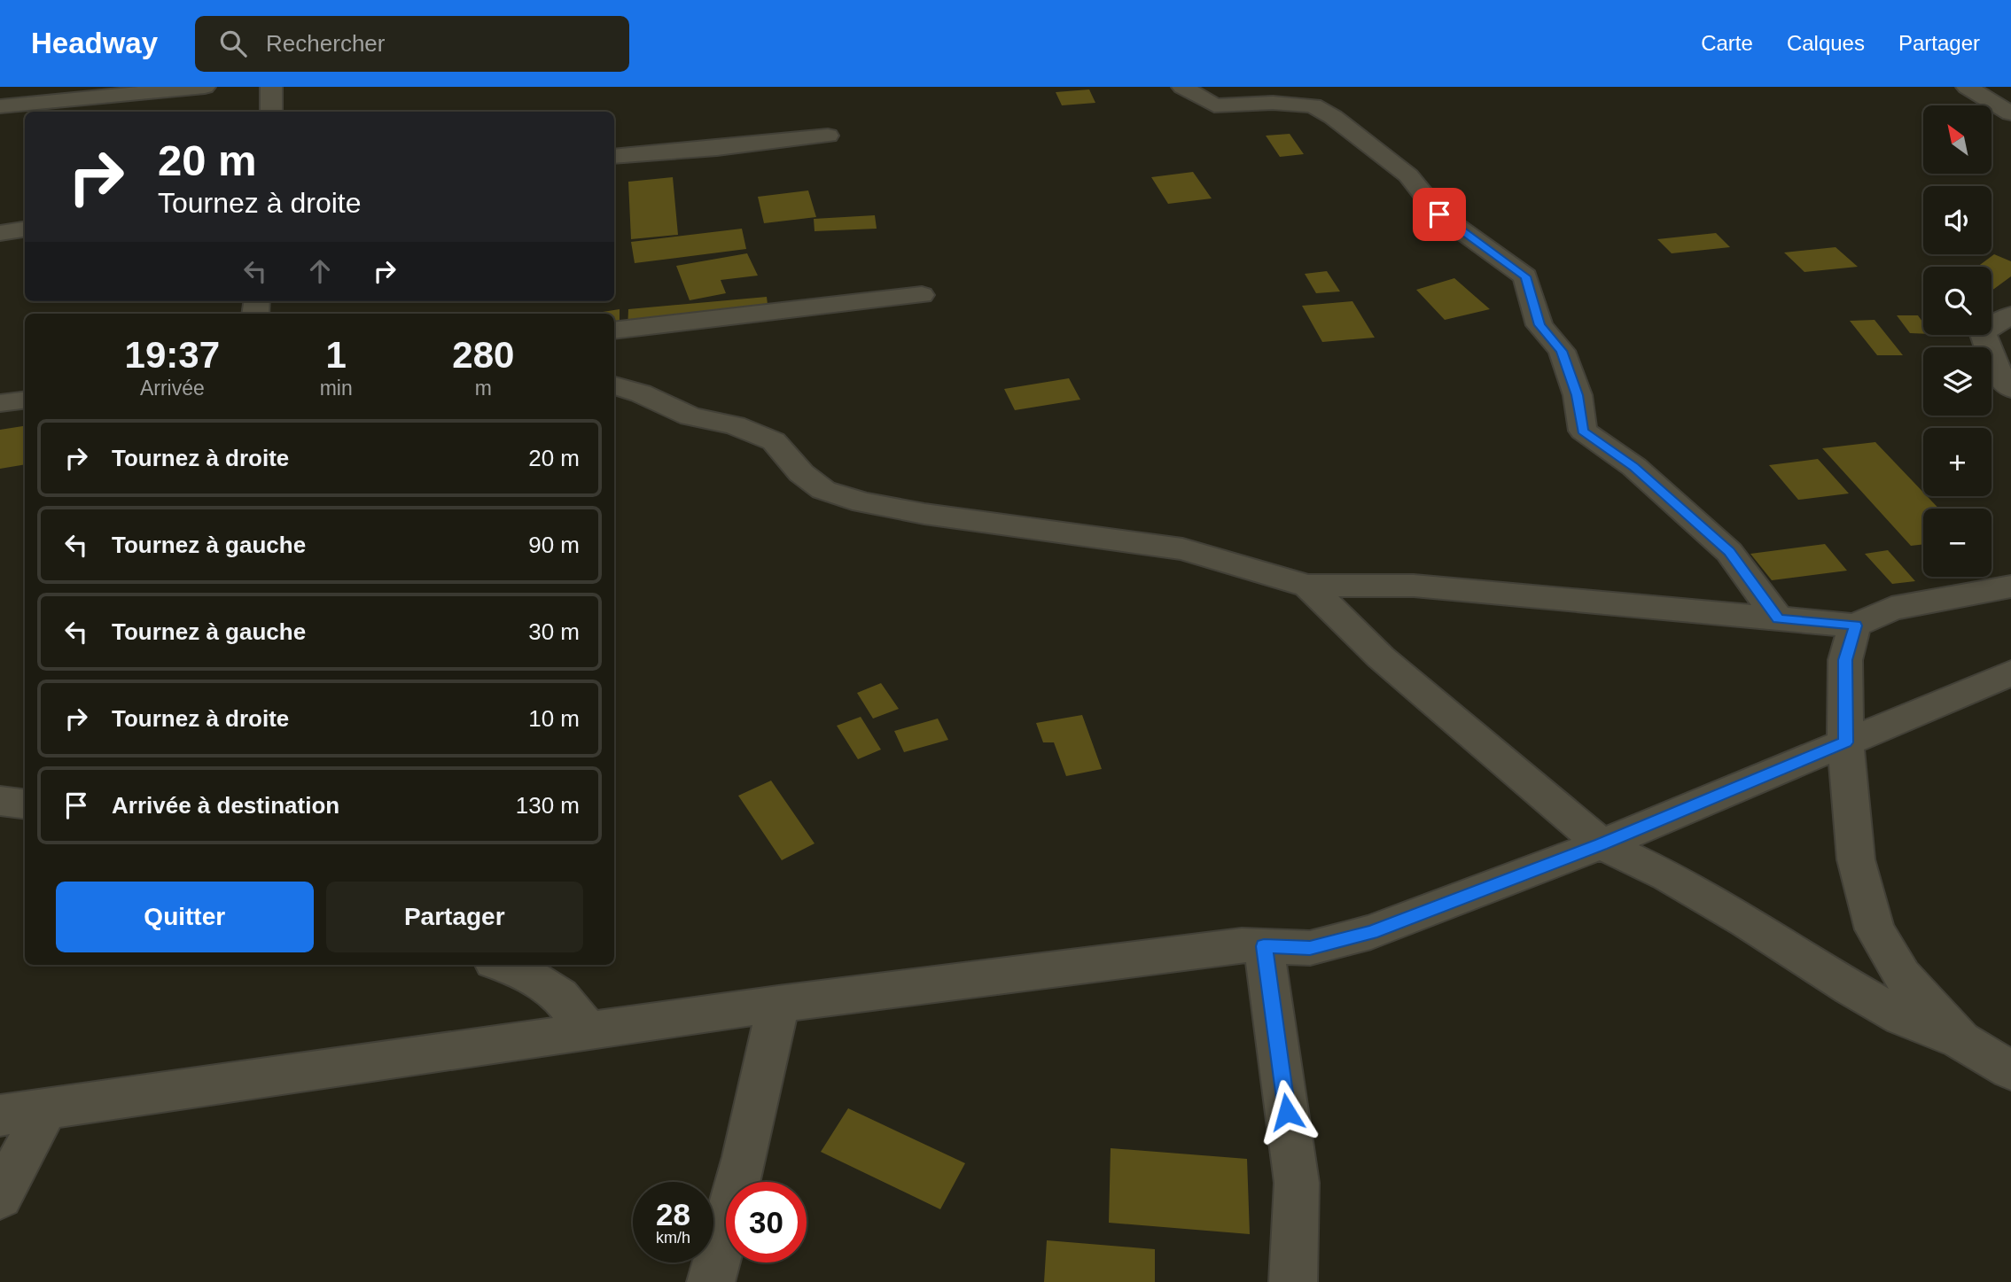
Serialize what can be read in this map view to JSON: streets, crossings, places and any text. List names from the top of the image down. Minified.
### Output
{"north":"top left","page":{"header":"Headway","search":"Rechercher","nav":["Carte","Calques","Partager"],"map_buttons":["+","−"],"turn":["20 m","Tournez à droite"],"eta":["19:37","Arrivée","1","min","280","m"],"list":[{"name":"Tournez à droite","value":"20 m"},{"name":"Tournez à gauche","value":"90 m"},{"name":"Tournez à gauche","value":"30 m"},{"name":"Tournez à droite","value":"10 m"},{"name":"Arrivée à destination","value":"130 m"}],"buttons":["Quitter","Partager"],"speed":"28 km/h","limit":"30"}}
